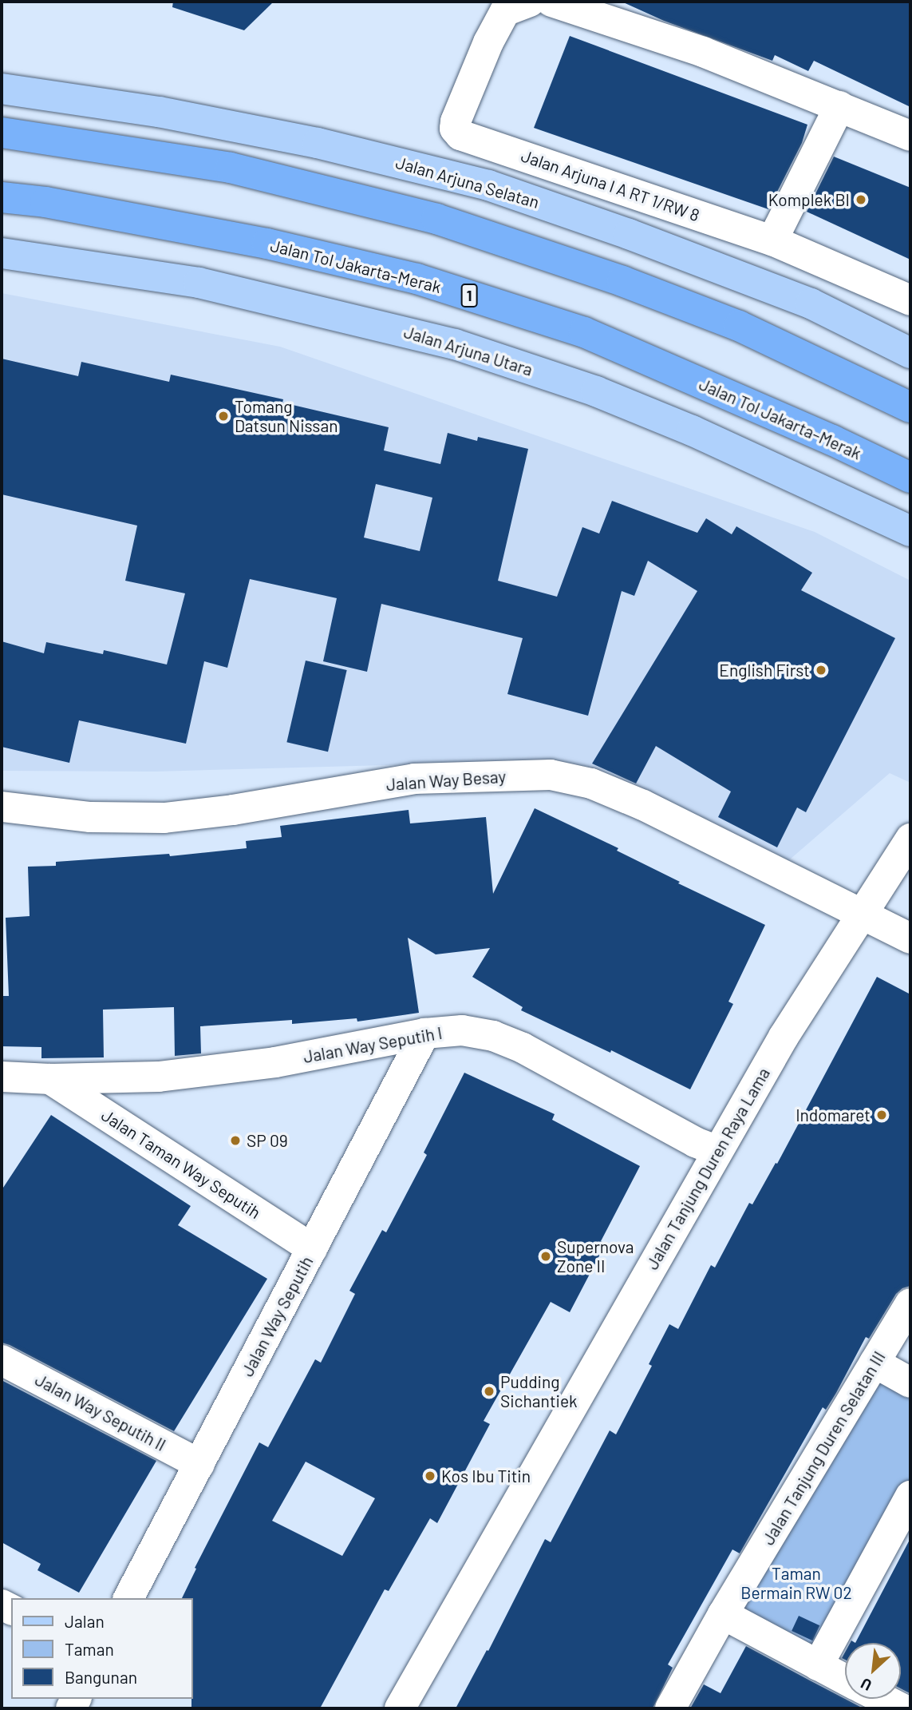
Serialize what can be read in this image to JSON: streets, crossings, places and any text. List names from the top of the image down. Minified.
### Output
{"streets":{"highway":["Jalan Tol Jakarta–Merak","1"],"main road":["Jalan Arjuna Selatan","Jalan Arjuna Utara"],"street":["Jalan Arjuna I A RT 1/RW 8","Jalan Way Besay","Jalan Way Seputih I","Jalan Taman Way Seputih","Jalan Tanjung Duren Raya Lama","Jalan Way Seputih","Jalan Way Seputih II","Jalan Tanjung Duren Selatan III"]},"crossings":[["Jalan Way Besay","Jalan Tanjung Duren Raya Lama"],["Jalan Way Seputih I","Jalan Taman Way Seputih"],["Jalan Way Seputih I","Jalan Tanjung Duren Raya Lama"],["Jalan Way Seputih I","Jalan Way Seputih"],["Jalan Taman Way Seputih","Jalan Way Seputih"],["Jalan Way Seputih","Jalan Way Seputih II"]],"parks":["Taman Bermain RW 02"],"places":["Komplek BI","Tomang Datsun Nissan","English First","Indomaret","SP 09","Supernova Zone II","Pudding Sichantiek","Kos Ibu Titin"],"legend":["Jalan","Taman","Bangunan"],"north":"bottom left"}
